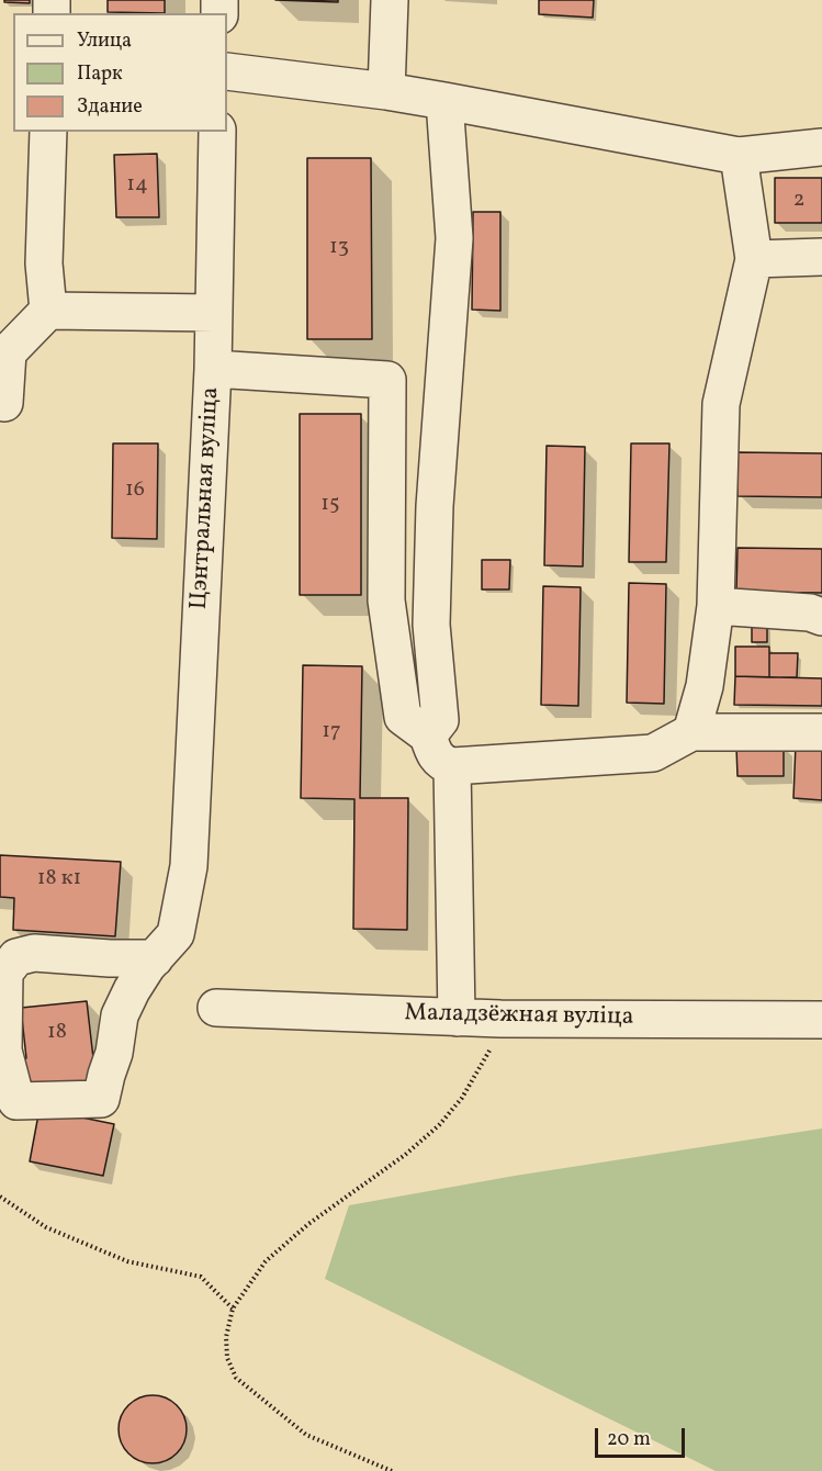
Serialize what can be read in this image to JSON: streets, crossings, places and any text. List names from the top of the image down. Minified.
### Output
{"streets":{"street":["Цэнтральная вуліца","Маладзёжная вуліца"]},"house_numbers":["14","2","13","16","15","17","18 к1","18"],"legend":["Улица","Парк","Здание"],"scale_bar":"20 m"}
